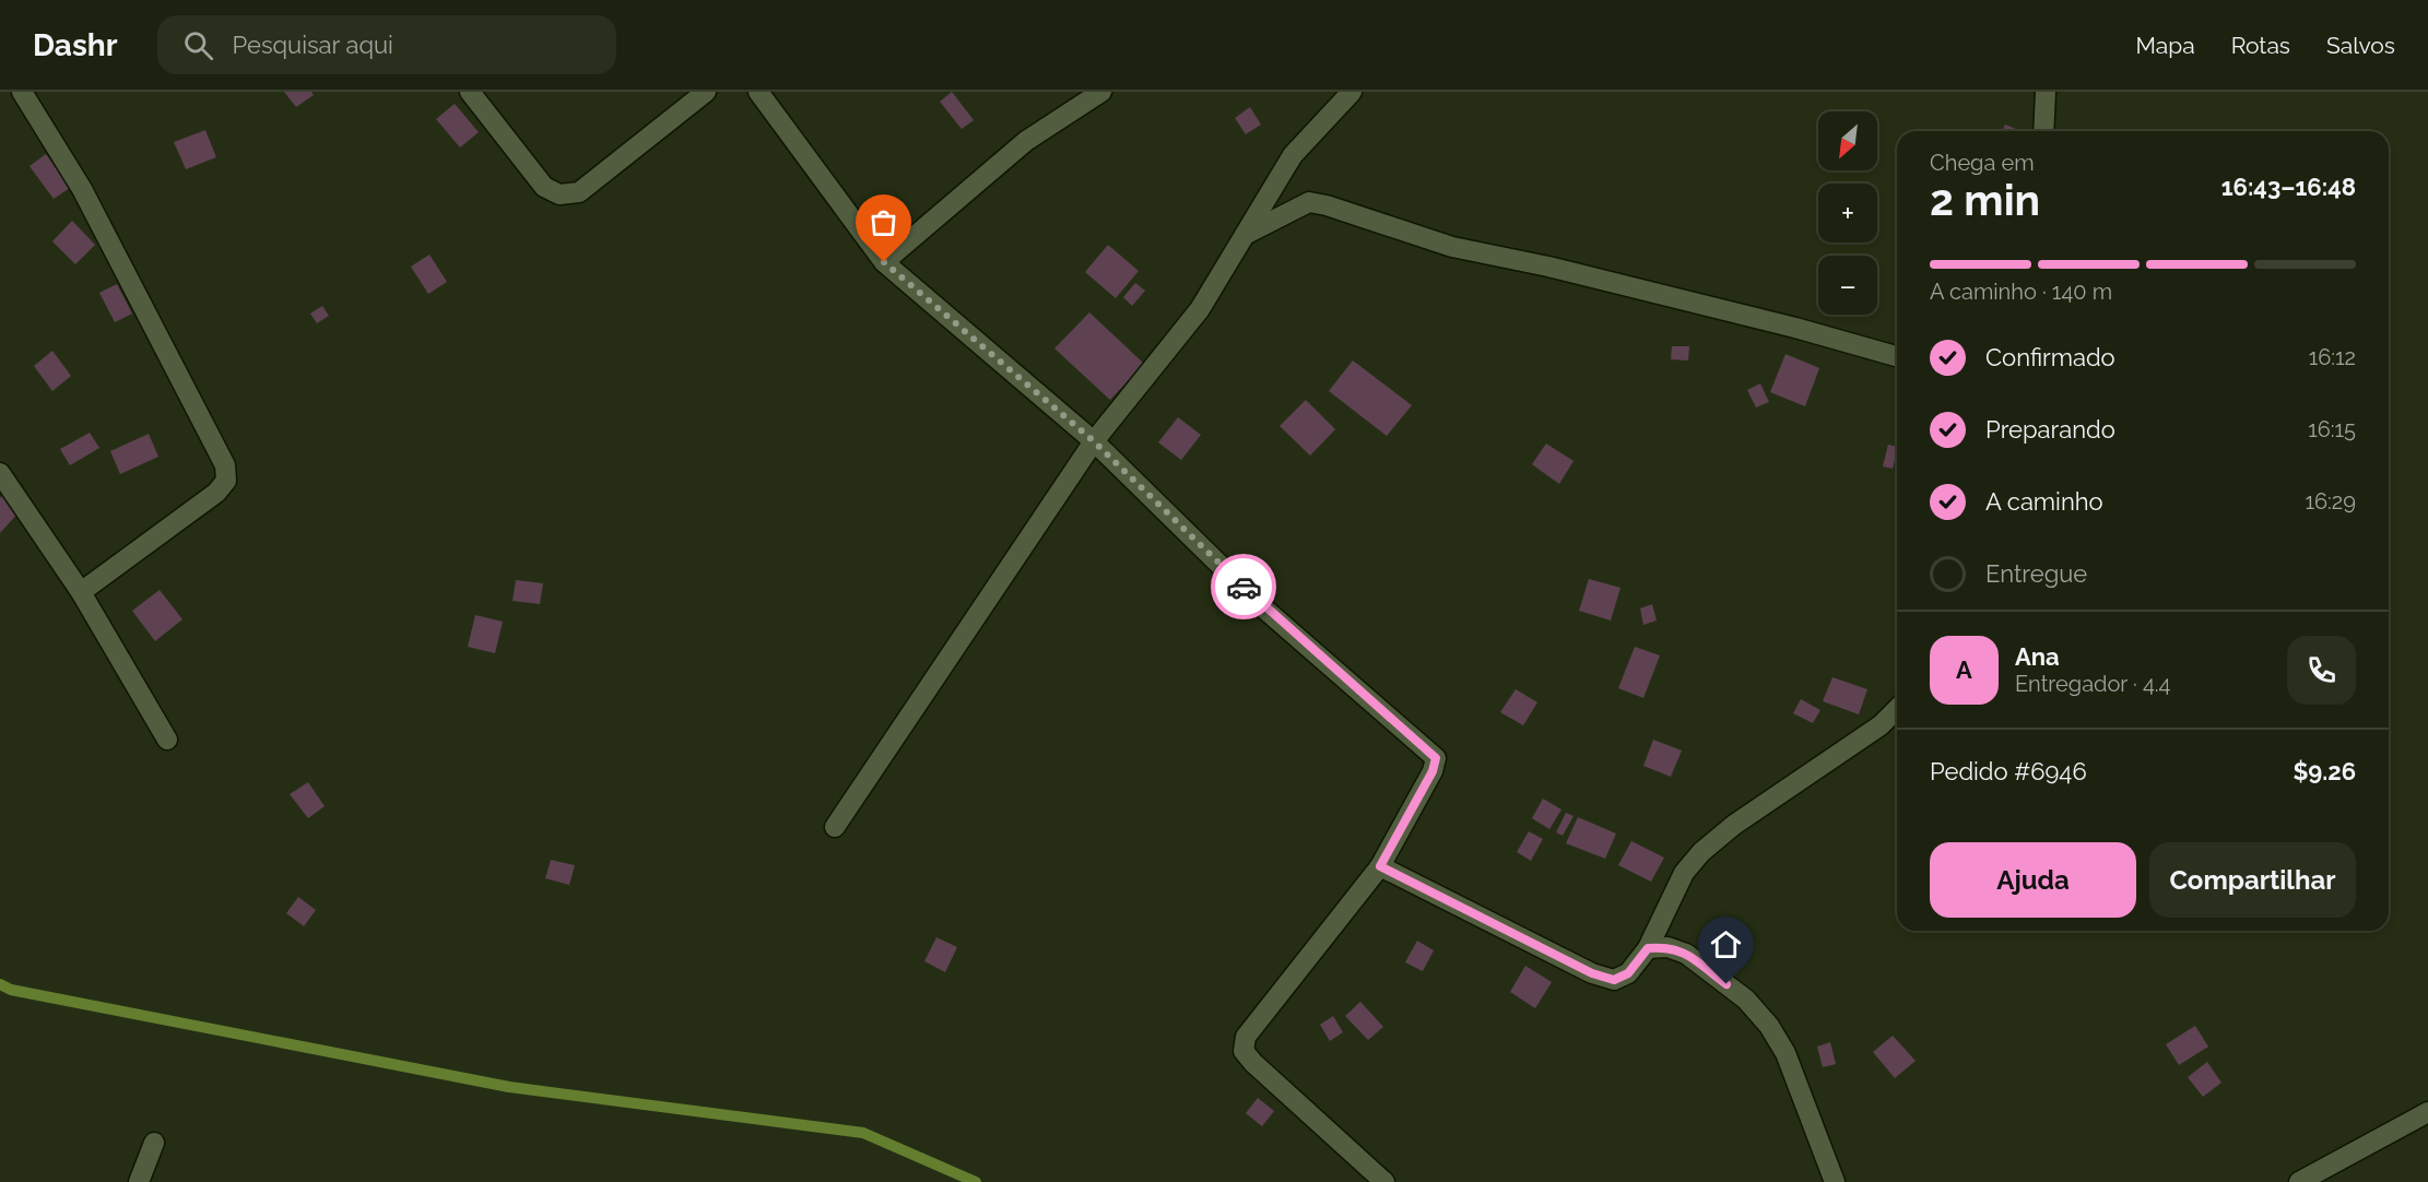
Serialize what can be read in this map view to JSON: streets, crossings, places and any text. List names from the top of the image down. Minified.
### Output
{"north":"bottom left","page":{"header":"Dashr","search":"Pesquisar aqui","nav":["Mapa","Rotas","Salvos"],"map_buttons":["+","−"],"heading":["2 min","Chega em","16:43–16:48"],"panel":["Ana","Entregador · 4.4","Pedido #6946","$9.26"],"bar":"A caminho · 140 m","list":[["Confirmado","16:12"],["Preparando","16:15"],["A caminho","16:29"],"Entregue"],"round":"A","buttons":["Ajuda","Compartilhar"]}}
